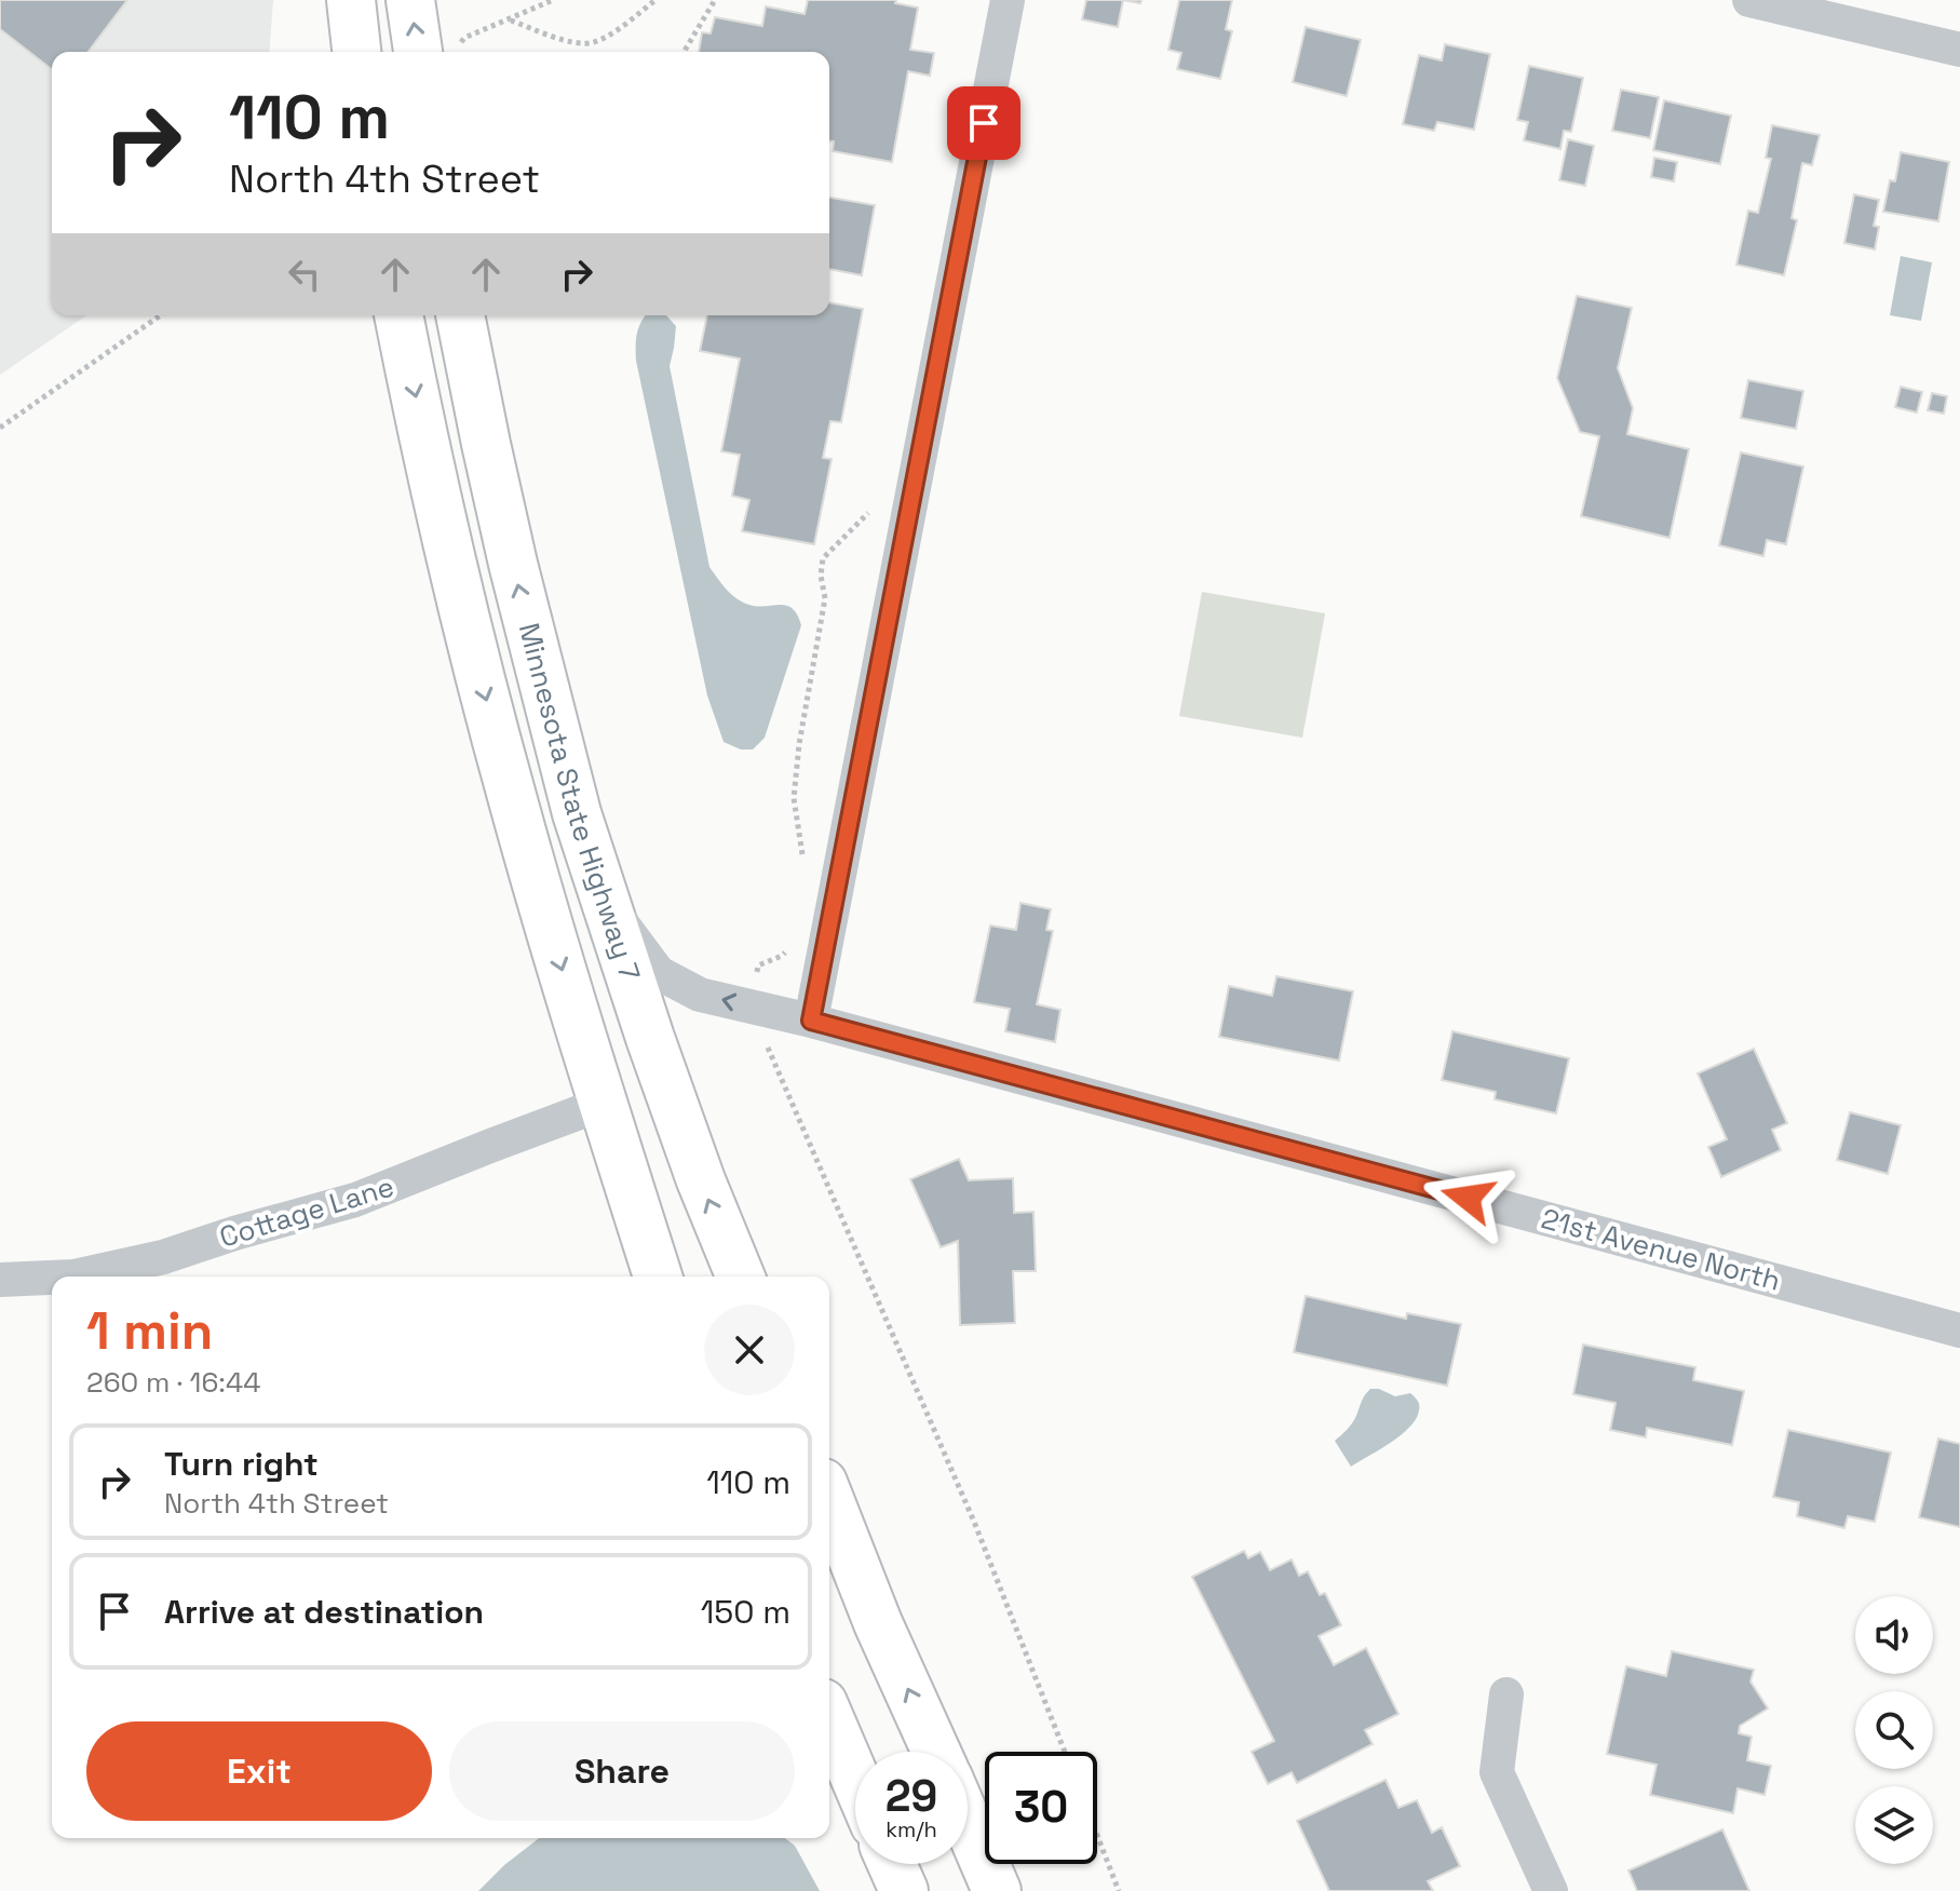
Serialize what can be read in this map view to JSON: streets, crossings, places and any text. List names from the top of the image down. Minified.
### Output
{"streets":{"highway":["Minnesota State Highway 7"],"street":["Cottage Lane","21st Avenue North"]},"crossings":[["Minnesota State Highway 7","21st Avenue North"]],"page":{"turn":["110 m","North 4th Street"],"heading":["1 min","260 m · 16:44"],"list":[{"name":"Turn right","note":"North 4th Street","value":"110 m"},{"name":"Arrive at destination","value":"150 m"}],"buttons":["Exit","Share"],"speed":"29 km/h","limit":"30"}}
